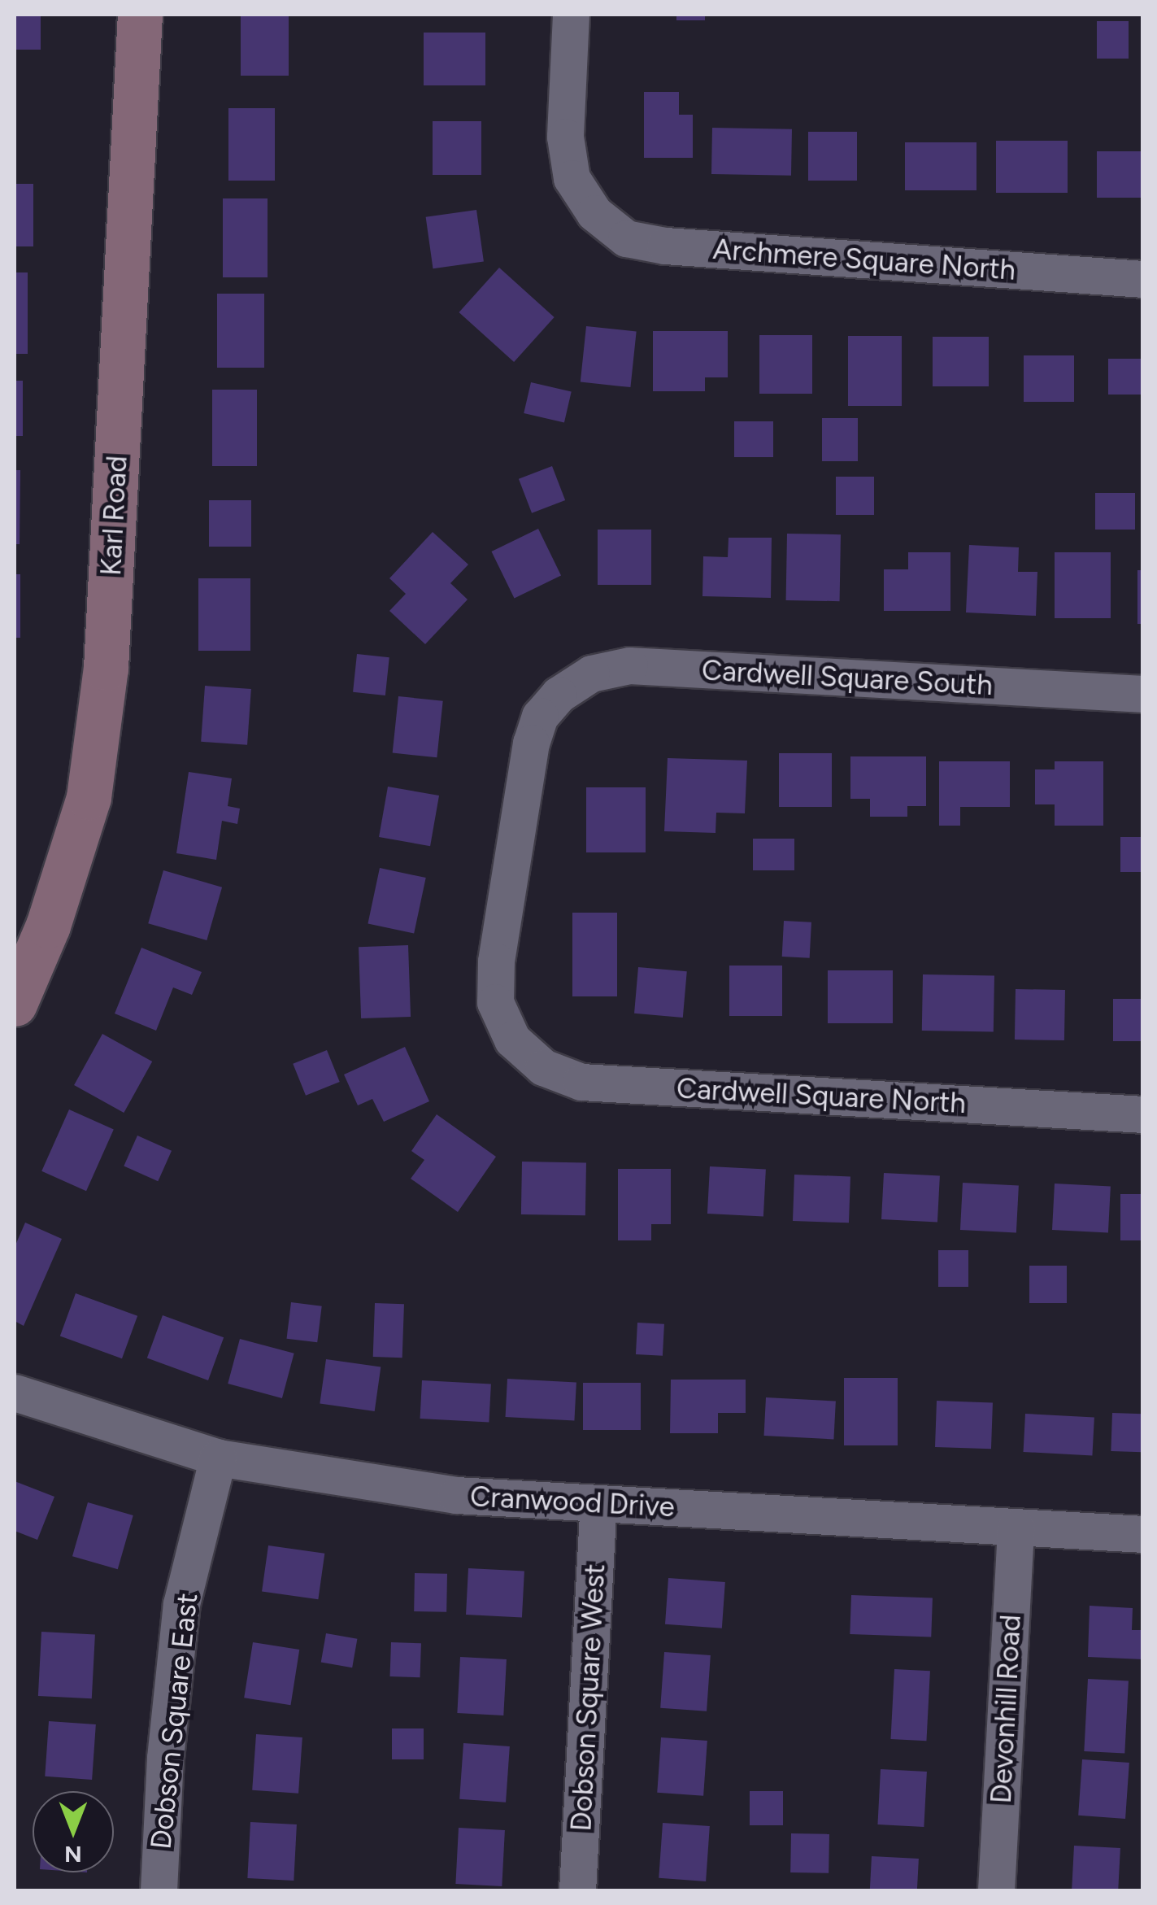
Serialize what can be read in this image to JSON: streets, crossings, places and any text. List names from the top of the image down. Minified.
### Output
{"streets":{"street":["Archmere Square North","Karl Road","Cardwell Square South","Cardwell Square North","Cranwood Drive","Dobson Square West","Devonhill Road","Dobson Square East"]},"crossings":[["Cardwell Square South","Cardwell Square North"],["Cranwood Drive","Dobson Square West"],["Cranwood Drive","Devonhill Road"],["Cranwood Drive","Dobson Square East"]],"north":"bottom"}
